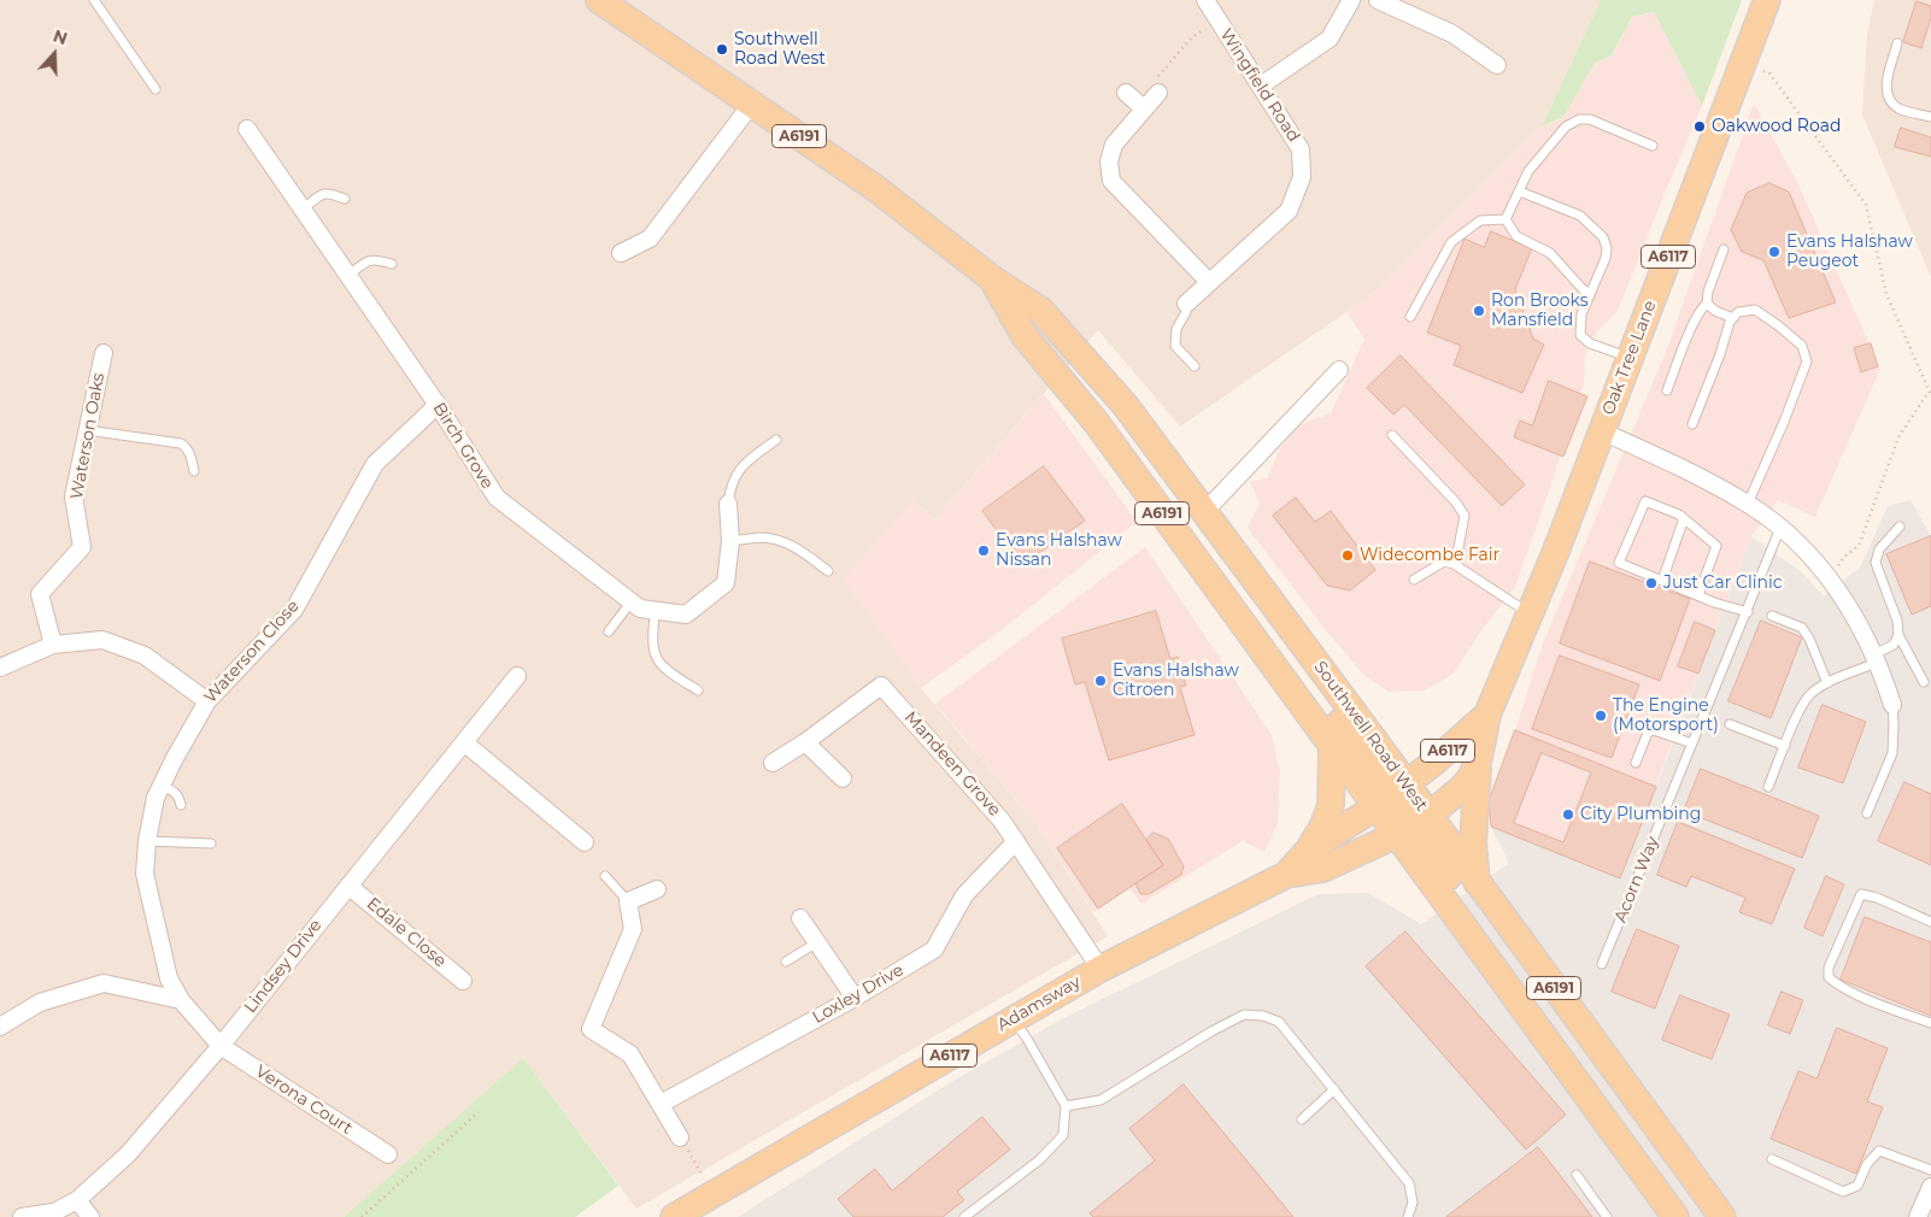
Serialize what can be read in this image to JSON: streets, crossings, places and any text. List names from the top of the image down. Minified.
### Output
{"streets":{"main road":["A6191","A6117","Oak Tree Lane","Southwell Road West","Adamsway"],"street":["Wingfield Road","Waterson Oaks","Birch Grove","Waterson Close","Mandeen Grove","Edale Close","Lindsey Drive","Loxley Drive","Verona Court"],"lane":["Acorn Way"]},"crossings":[["Oak Tree Lane","Southwell Road West"],["Oak Tree Lane","Adamsway"],["Birch Grove","Waterson Close"],["Waterson Close","Verona Court"],["Southwell Road West","Adamsway"],["Mandeen Grove","Loxley Drive"],["Mandeen Grove","Adamsway"],["Edale Close","Lindsey Drive"],["Lindsey Drive","Verona Court"]],"places":["Southwell Road West","Oakwood Road","Evans Halshaw Peugeot","Ron Brooks Mansfield","Evans Halshaw Nissan","Widecombe Fair","Just Car Clinic","Evans Halshaw Citroen","The Engine (Motorsport)","City Plumbing"],"north":"top"}
